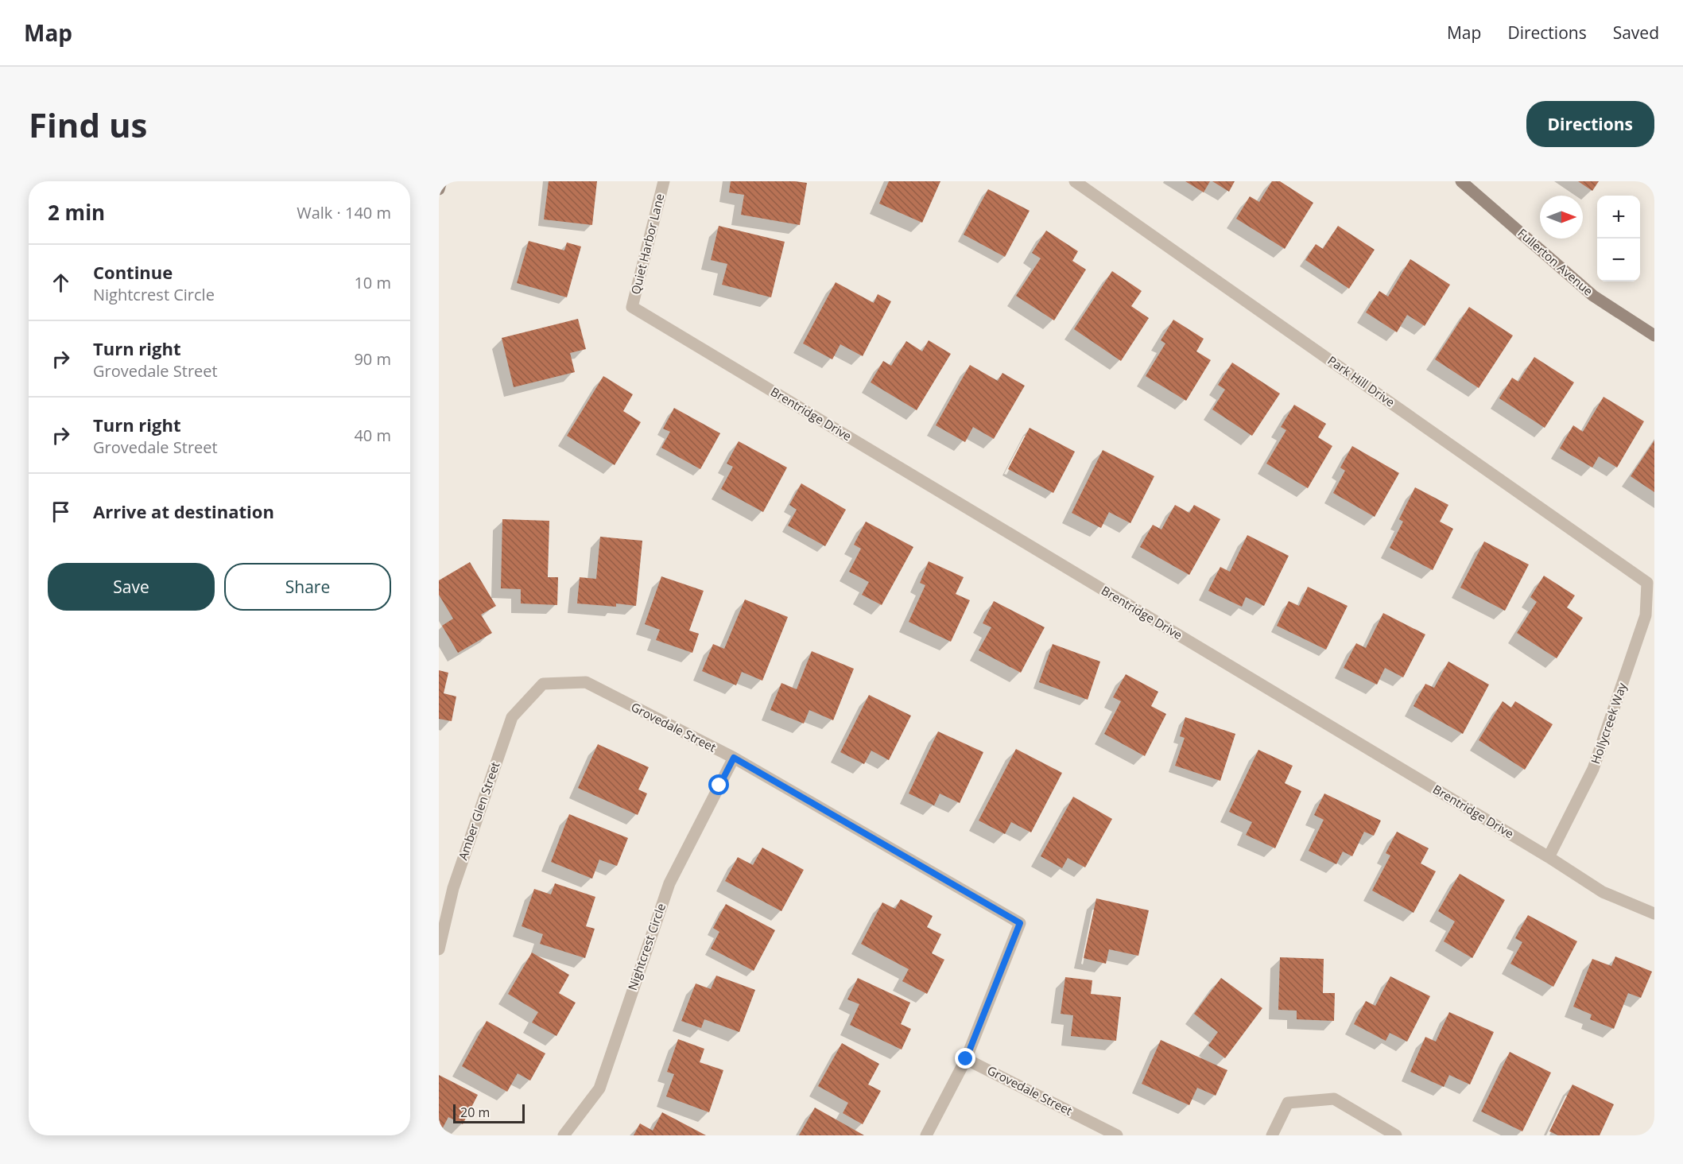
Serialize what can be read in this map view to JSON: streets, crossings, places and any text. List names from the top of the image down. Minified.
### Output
{"streets":{"main road":["Fullerton Avenue"],"street":["Quiet Harbor Lane","Park Hill Drive","Brentridge Drive","Hollycreek Way","Grovedale Street","Amber Glen Street","Nightcrest Circle"]},"crossings":[["Quiet Harbor Lane","Brentridge Drive"],["Park Hill Drive","Hollycreek Way"],["Brentridge Drive","Hollycreek Way"],["Grovedale Street","Amber Glen Street"],["Grovedale Street","Nightcrest Circle"]],"scale_bar":"20 m","north":"right","page":{"header":"Map","nav":["Map","Directions","Saved"],"buttons":["Directions",["Save","Share"]],"title":"Find us","heading":["2 min","Walk · 140 m"],"map_buttons":["+","−"],"list":[["Continue","Nightcrest Circle","10 m"],["Turn right","Grovedale Street","90 m"],["Turn right","Grovedale Street","40 m"],"Arrive at destination"],"scale":"20 m"}}
